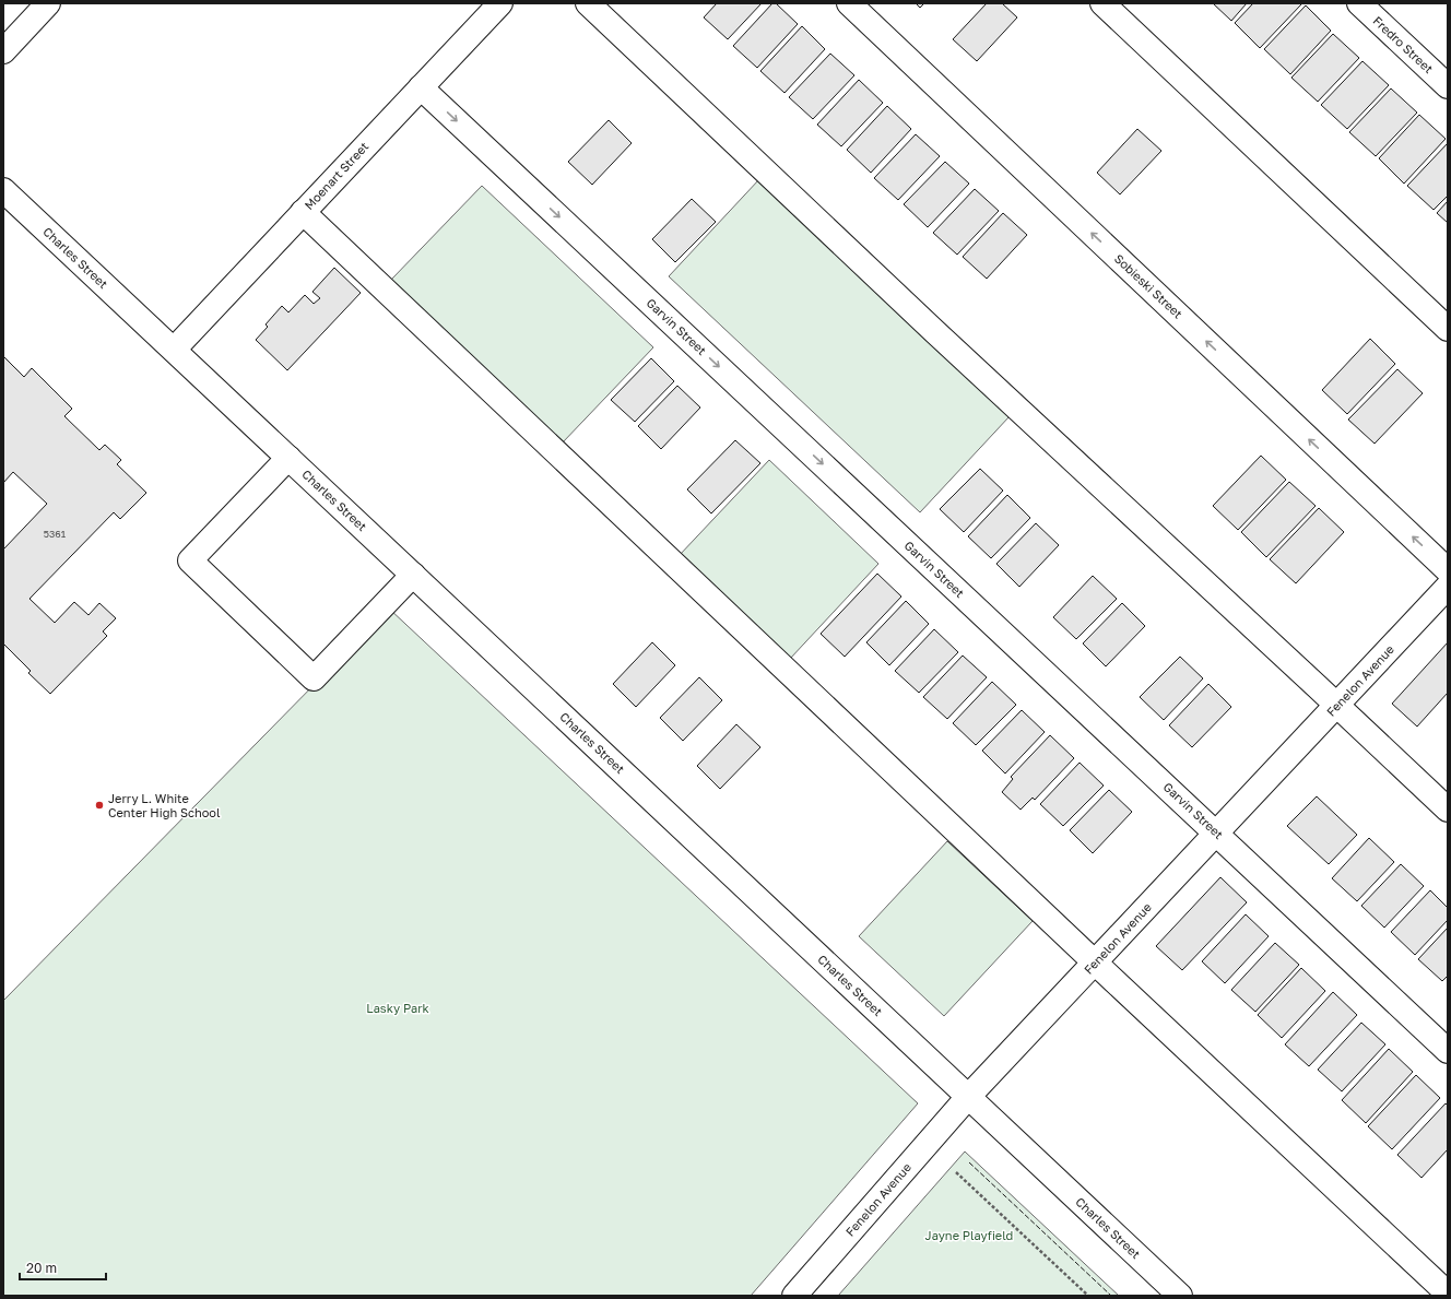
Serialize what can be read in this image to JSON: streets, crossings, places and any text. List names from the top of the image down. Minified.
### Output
{"streets":{"street":["Fredro Street","Moenart Street","Charles Street","Sobieski Street","Garvin Street","Fenelon Avenue"]},"crossings":[["Moenart Street","Charles Street"],["Moenart Street","Garvin Street"],["Charles Street","Fenelon Avenue"],["Garvin Street","Fenelon Avenue"]],"parks":["Lasky Park","Jayne Playfield"],"places":["Jerry L. White Center High School"],"house_numbers":["5361"],"scale_bar":"20 m"}
